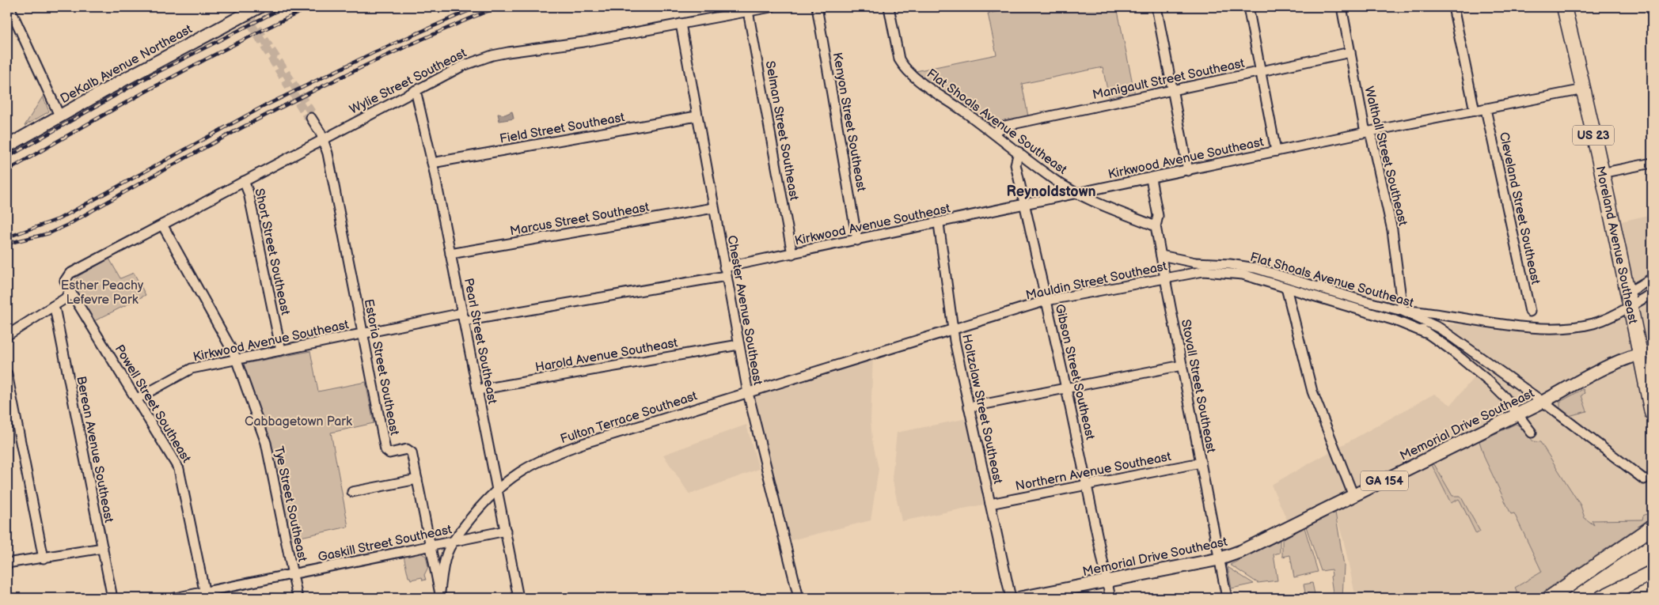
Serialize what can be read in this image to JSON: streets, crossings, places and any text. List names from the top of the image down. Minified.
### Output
{"streets":{"highway":["US 23","Moreland Avenue Southeast"],"main road":["DeKalb Avenue Northeast","Memorial Drive Southeast","GA 154"],"street":["Manigault Street Southeast","Wylie Street Southeast","Flat Shoals Avenue Southeast","Kenyon Street Southeast","Field Street Southeast","Selman Street Southeast","Walthall Street Southeast","Kirkwood Avenue Southeast","Cleveland Street Southeast","Marcus Street Southeast","Short Street Southeast","Mauldin Street Southeast","Chester Avenue Southeast","Pearl Street Southeast","Harold Avenue Southeast","Estoria Street Southeast","Gibson Street Southeast","Stovall Street Southeast","Powell Street Southeast","Holtzclaw Street Southeast","Fulton Terrace Southeast","Berean Avenue Southeast","Northern Avenue Southeast","Tye Street Southeast","Gaskill Street Southeast"]},"crossings":[["Manigault Street Southeast","Flat Shoals Avenue Southeast"],["Manigault Street Southeast","Walthall Street Southeast"],["Wylie Street Southeast","Selman Street Southeast"],["Wylie Street Southeast","Short Street Southeast"],["Wylie Street Southeast","Chester Avenue Southeast"],["Wylie Street Southeast","Pearl Street Southeast"],["Wylie Street Southeast","Estoria Street Southeast"],["Wylie Street Southeast","Powell Street Southeast"],["Wylie Street Southeast","Tye Street Southeast"],["Flat Shoals Avenue Southeast","Walthall Street Southeast"],["Flat Shoals Avenue Southeast","Kirkwood Avenue Southeast"],["Flat Shoals Avenue Southeast","Mauldin Street Southeast"],["Flat Shoals Avenue Southeast","Gibson Street Southeast"],["Flat Shoals Avenue Southeast","Stovall Street Southeast"],["Flat Shoals Avenue Southeast","Memorial Drive Southeast"],["Kenyon Street Southeast","Kirkwood Avenue Southeast"],["Field Street Southeast","Chester Avenue Southeast"],["Field Street Southeast","Pearl Street Southeast"],["Selman Street Southeast","Kirkwood Avenue Southeast"],["Walthall Street Southeast","Kirkwood Avenue Southeast"],["Kirkwood Avenue Southeast","Cleveland Street Southeast"],["Kirkwood Avenue Southeast","Moreland Avenue Southeast"],["Kirkwood Avenue Southeast","Short Street Southeast"],["Kirkwood Avenue Southeast","Chester Avenue Southeast"],["Kirkwood Avenue Southeast","Pearl Street Southeast"],["Kirkwood Avenue Southeast","Estoria Street Southeast"],["Kirkwood Avenue Southeast","Gibson Street Southeast"],["Kirkwood Avenue Southeast","Stovall Street Southeast"],["Kirkwood Avenue Southeast","Powell Street Southeast"],["Kirkwood Avenue Southeast","Holtzclaw Street Southeast"],["Kirkwood Avenue Southeast","Tye Street Southeast"],["Marcus Street Southeast","Chester Avenue Southeast"],["Marcus Street Southeast","Pearl Street Southeast"],["Moreland Avenue Southeast","Memorial Drive Southeast"],["Mauldin Street Southeast","Gibson Street Southeast"],["Mauldin Street Southeast","Stovall Street Southeast"],["Mauldin Street Southeast","Holtzclaw Street Southeast"],["Mauldin Street Southeast","Fulton Terrace Southeast"],["Chester Avenue Southeast","Harold Avenue Southeast"],["Chester Avenue Southeast","Fulton Terrace Southeast"],["Pearl Street Southeast","Harold Avenue Southeast"],["Pearl Street Southeast","Fulton Terrace Southeast"],["Pearl Street Southeast","Gaskill Street Southeast"],["Estoria Street Southeast","Fulton Terrace Southeast"],["Estoria Street Southeast","Gaskill Street Southeast"],["Gibson Street Southeast","Memorial Drive Southeast"],["Gibson Street Southeast","Northern Avenue Southeast"],["Stovall Street Southeast","Memorial Drive Southeast"],["Stovall Street Southeast","Northern Avenue Southeast"],["Powell Street Southeast","Gaskill Street Southeast"],["Holtzclaw Street Southeast","Northern Avenue Southeast"],["Fulton Terrace Southeast","Gaskill Street Southeast"],["Tye Street Southeast","Gaskill Street Southeast"]],"districts":["Reynoldstown"],"parks":["Esther Peachy Lefevre Park","Cabbagetown Park"]}
